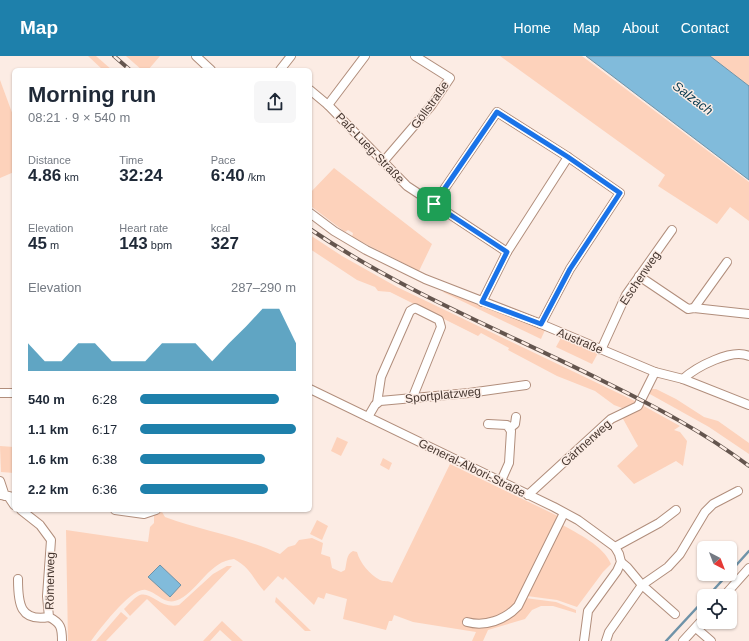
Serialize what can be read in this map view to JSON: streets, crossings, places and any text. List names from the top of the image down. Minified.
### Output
{"streets":{"street":["Göllstraße","Paß-Lueg-Straße","Eschenweg","Austraße","Sportplatzweg","Gärtnerweg","General-Albori-Straße","Römerweg"]},"crossings":[["Göllstraße","Paß-Lueg-Straße"],["Eschenweg","Austraße"],["Austraße","Gärtnerweg"],["Gärtnerweg","General-Albori-Straße"]],"water":["Salzach"],"north":"bottom right","page":{"header":"Map","nav":["Home","Map","About","Contact"],"heading":["Morning run","08:21 · 9 × 540 m"],"stats":[["Distance","4.86 km"],["Time","32:24"],["Pace","6:40 /km"],["Elevation","45 m"],["Heart rate","143 bpm"],["kcal","327"]],"chart":["Elevation","287–290 m"],"list":[{"name":"540 m","note":"6:28"},{"name":"1.1 km","note":"6:17"},{"name":"1.6 km","note":"6:38"},{"name":"2.2 km","note":"6:36"}]}}
